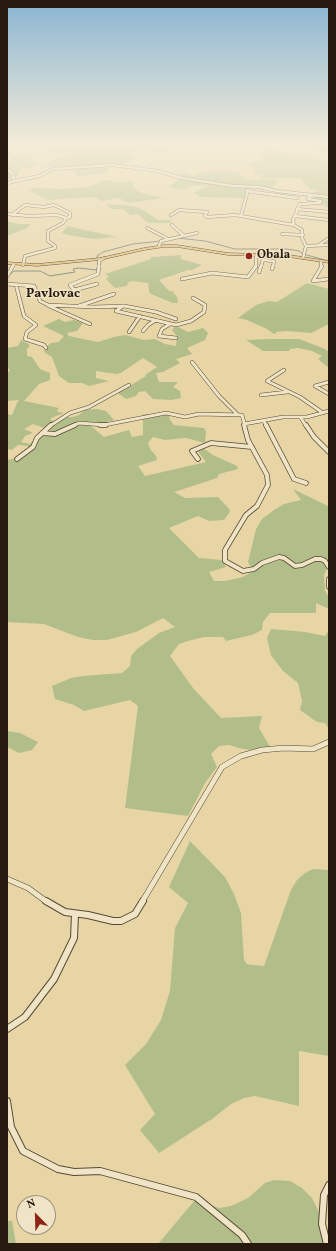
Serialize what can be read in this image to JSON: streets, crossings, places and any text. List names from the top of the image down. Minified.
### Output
{"districts":["Pavlovac"],"places":["Obala"],"north":"top left"}
